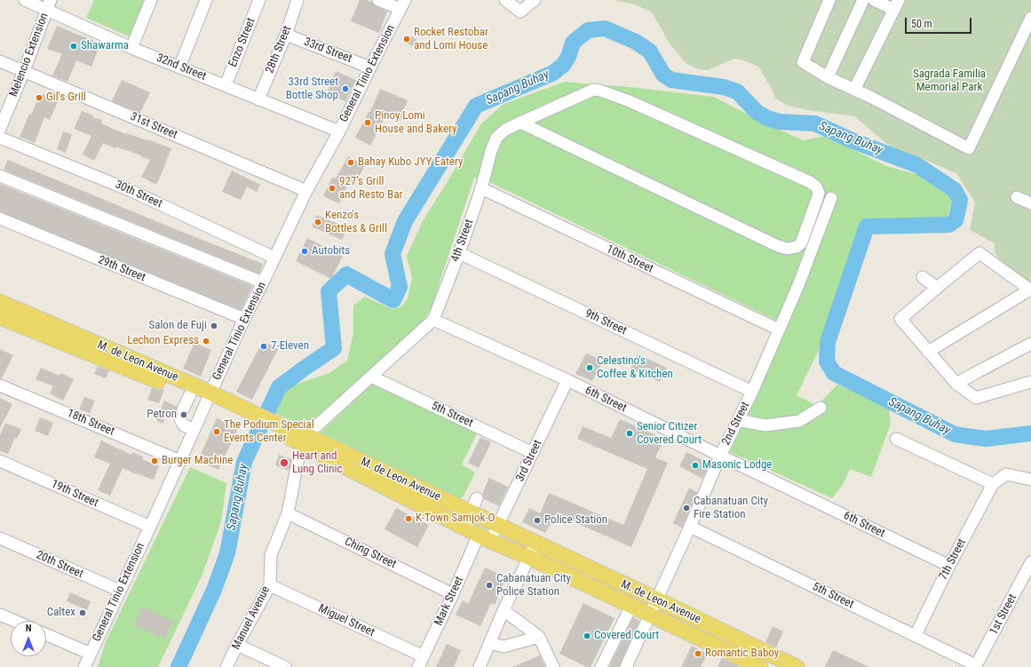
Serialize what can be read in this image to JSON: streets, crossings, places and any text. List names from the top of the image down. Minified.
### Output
{"streets":{"main road":["M. de Leon Avenue"],"street":["Enzo Street","28th Street","33rd Street","Melencio Extension","32nd Street","General Tinio Extension","31st Street","30th Street","4th Street","10th Street","29th Street","9th Street","6th Street","5th Street","18th Street","2nd Street","3rd Street","19th Street","Ching Street","7th Street","20th Street","Mark Street","1st Street","Manuel Avenue","Miguel Street"]},"crossings":[["Enzo Street","32nd Street"],["28th Street","33rd Street"],["28th Street","32nd Street"],["33rd Street","General Tinio Extension"],["Melencio Extension","32nd Street"],["Melencio Extension","31st Street"],["32nd Street","General Tinio Extension"],["General Tinio Extension","31st Street"],["General Tinio Extension","30th Street"],["General Tinio Extension","29th Street"],["General Tinio Extension","M. de Leon Avenue"],["General Tinio Extension","18th Street"],["General Tinio Extension","19th Street"],["General Tinio Extension","20th Street"],["4th Street","10th Street"],["4th Street","9th Street"],["4th Street","M. de Leon Avenue"],["4th Street","6th Street"],["4th Street","5th Street"],["4th Street","Manuel Avenue"],["10th Street","2nd Street"],["9th Street","2nd Street"],["M. de Leon Avenue","2nd Street"],["M. de Leon Avenue","3rd Street"],["M. de Leon Avenue","Mark Street"],["M. de Leon Avenue","Manuel Avenue"],["6th Street","2nd Street"],["6th Street","3rd Street"],["6th Street","7th Street"],["5th Street","2nd Street"],["5th Street","3rd Street"],["5th Street","7th Street"],["5th Street","1st Street"],["3rd Street","Mark Street"],["Ching Street","Mark Street"],["Ching Street","Manuel Avenue"],["Mark Street","Miguel Street"],["Manuel Avenue","Miguel Street"]],"water":["Sapang Buhay"],"parks":["Sagrada Familia Memorial Park"],"places":["Rocket Restobar and Lomi House","Shawarma","33rd Street Bottle Shop","Gil's Grill","Pinoy Lomi House and Bakery","Bahay Kubo JYY Eatery","927's Grill and Resto Bar","Kenzo's Bottles & Grill","Autobits","Salon de Fuji","Lechon Express","7-Eleven","Celestino's Coffee & Kitchen","Petron","The Podium Special Events Center","Senior Citizer Covered Court","Burger Machine","Heart and Lung Clinic","Masonic Lodge","Cabanatuan City Fire Station","K-Town Samjok-O","Police Station","Cabanatuan City Police Station","Caltex","Covered Court","Romantic Baboy"],"scale_bar":"50 m","north":"top"}
